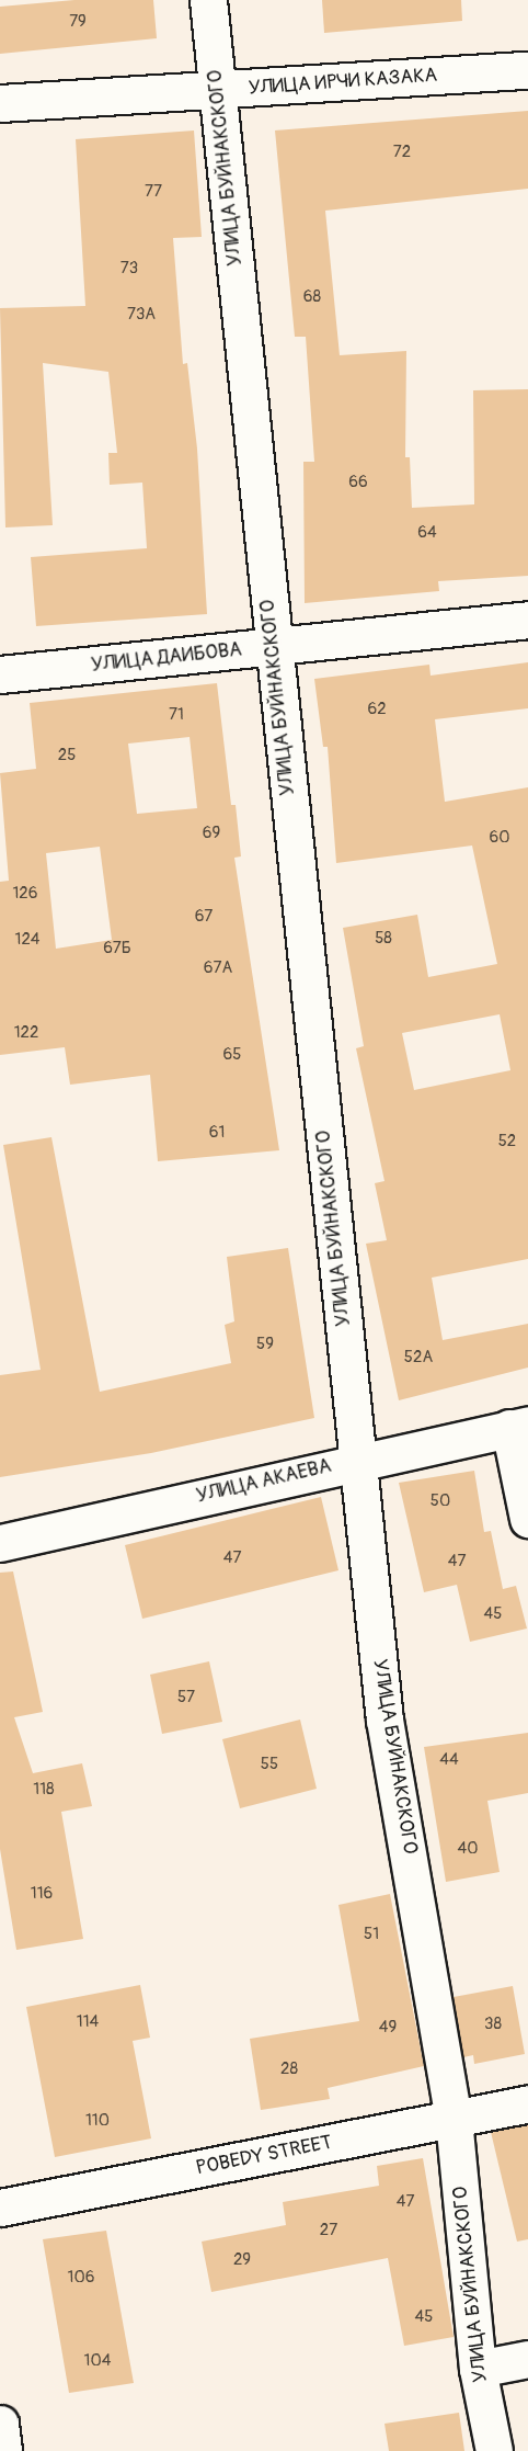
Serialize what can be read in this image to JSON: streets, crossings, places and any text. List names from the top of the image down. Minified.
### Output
{"streets":{"street":["УЛИЦА ИРЧИ КАЗАКА","УЛИЦА БУЙНАКСКОГО","УЛИЦА ДАИБОВА","УЛИЦА АКАЕВА","POBEDY STREET"]},"crossings":[["УЛИЦА ИРЧИ КАЗАКА","УЛИЦА БУЙНАКСКОГО"],["УЛИЦА БУЙНАКСКОГО","УЛИЦА ДАИБОВА"],["УЛИЦА БУЙНАКСКОГО","УЛИЦА АКАЕВА"],["УЛИЦА БУЙНАКСКОГО","POBEDY STREET"]],"house_numbers":["79","72","77","73","68","73А","66","64","62","71","25","69","60","126","67","58","124","67Б","67А","122","65","61","52","59","52А","50","47","47","45","57","44","55","118","40","116","51","114","38","49","28","110","47","27","29","106","45","104"]}
